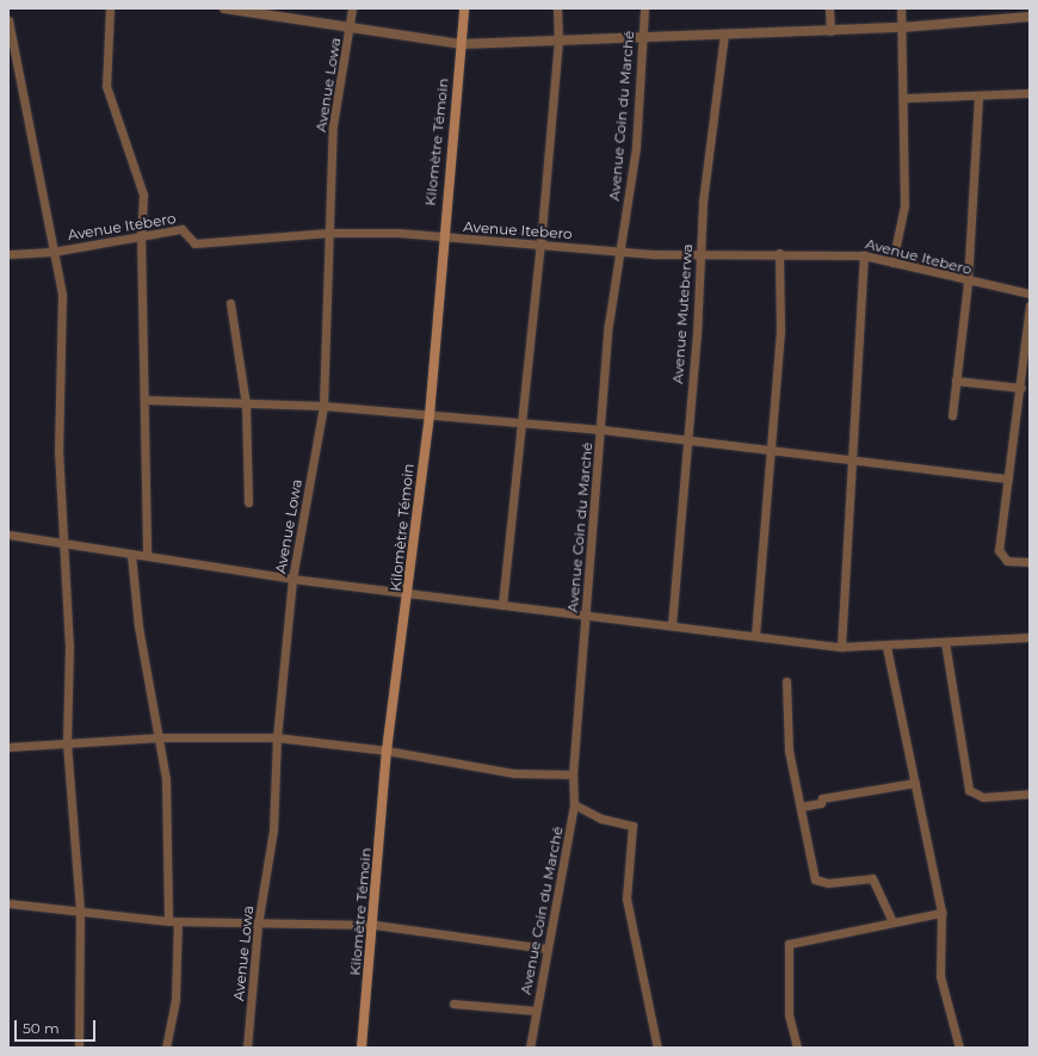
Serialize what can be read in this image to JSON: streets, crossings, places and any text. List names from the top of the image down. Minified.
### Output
{"streets":{"main road":["Kilomètre Témoin"],"street":["Avenue Lowa","Avenue Coin du Marché","Avenue Itebero","Avenue Muteberwa"]},"crossings":[["Avenue Lowa","Avenue Itebero"],["Avenue Coin du Marché","Avenue Itebero"],["Kilomètre Témoin","Avenue Itebero"],["Avenue Itebero","Avenue Muteberwa"]],"scale_bar":"50 m"}
